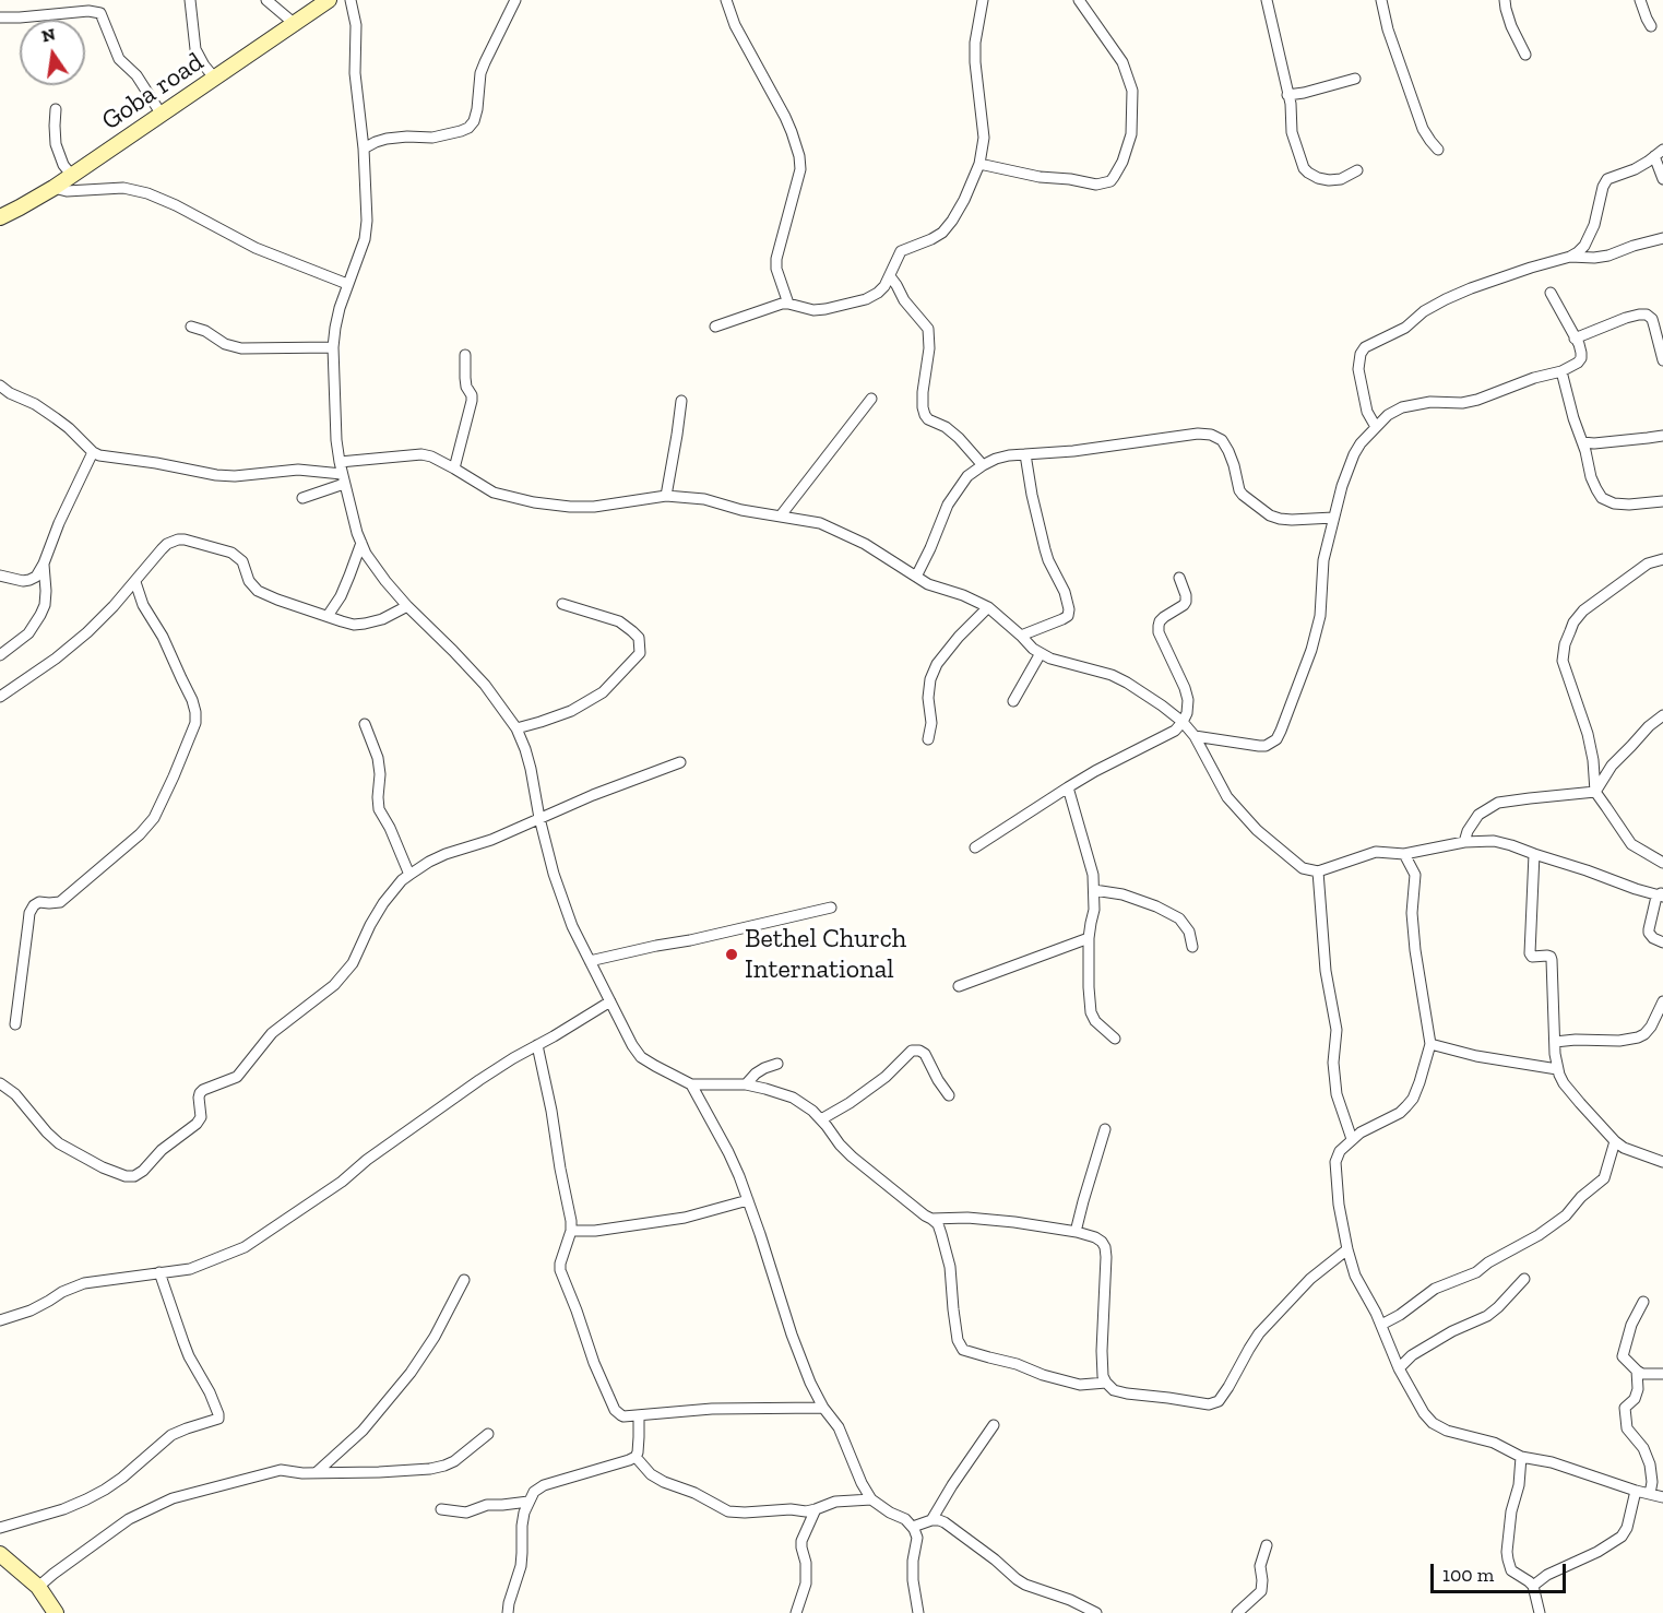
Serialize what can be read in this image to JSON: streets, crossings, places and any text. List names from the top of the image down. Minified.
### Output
{"streets":{"street":["Goba road"]},"places":["Bethel Church International"],"scale_bar":"100 m","north":"top"}
